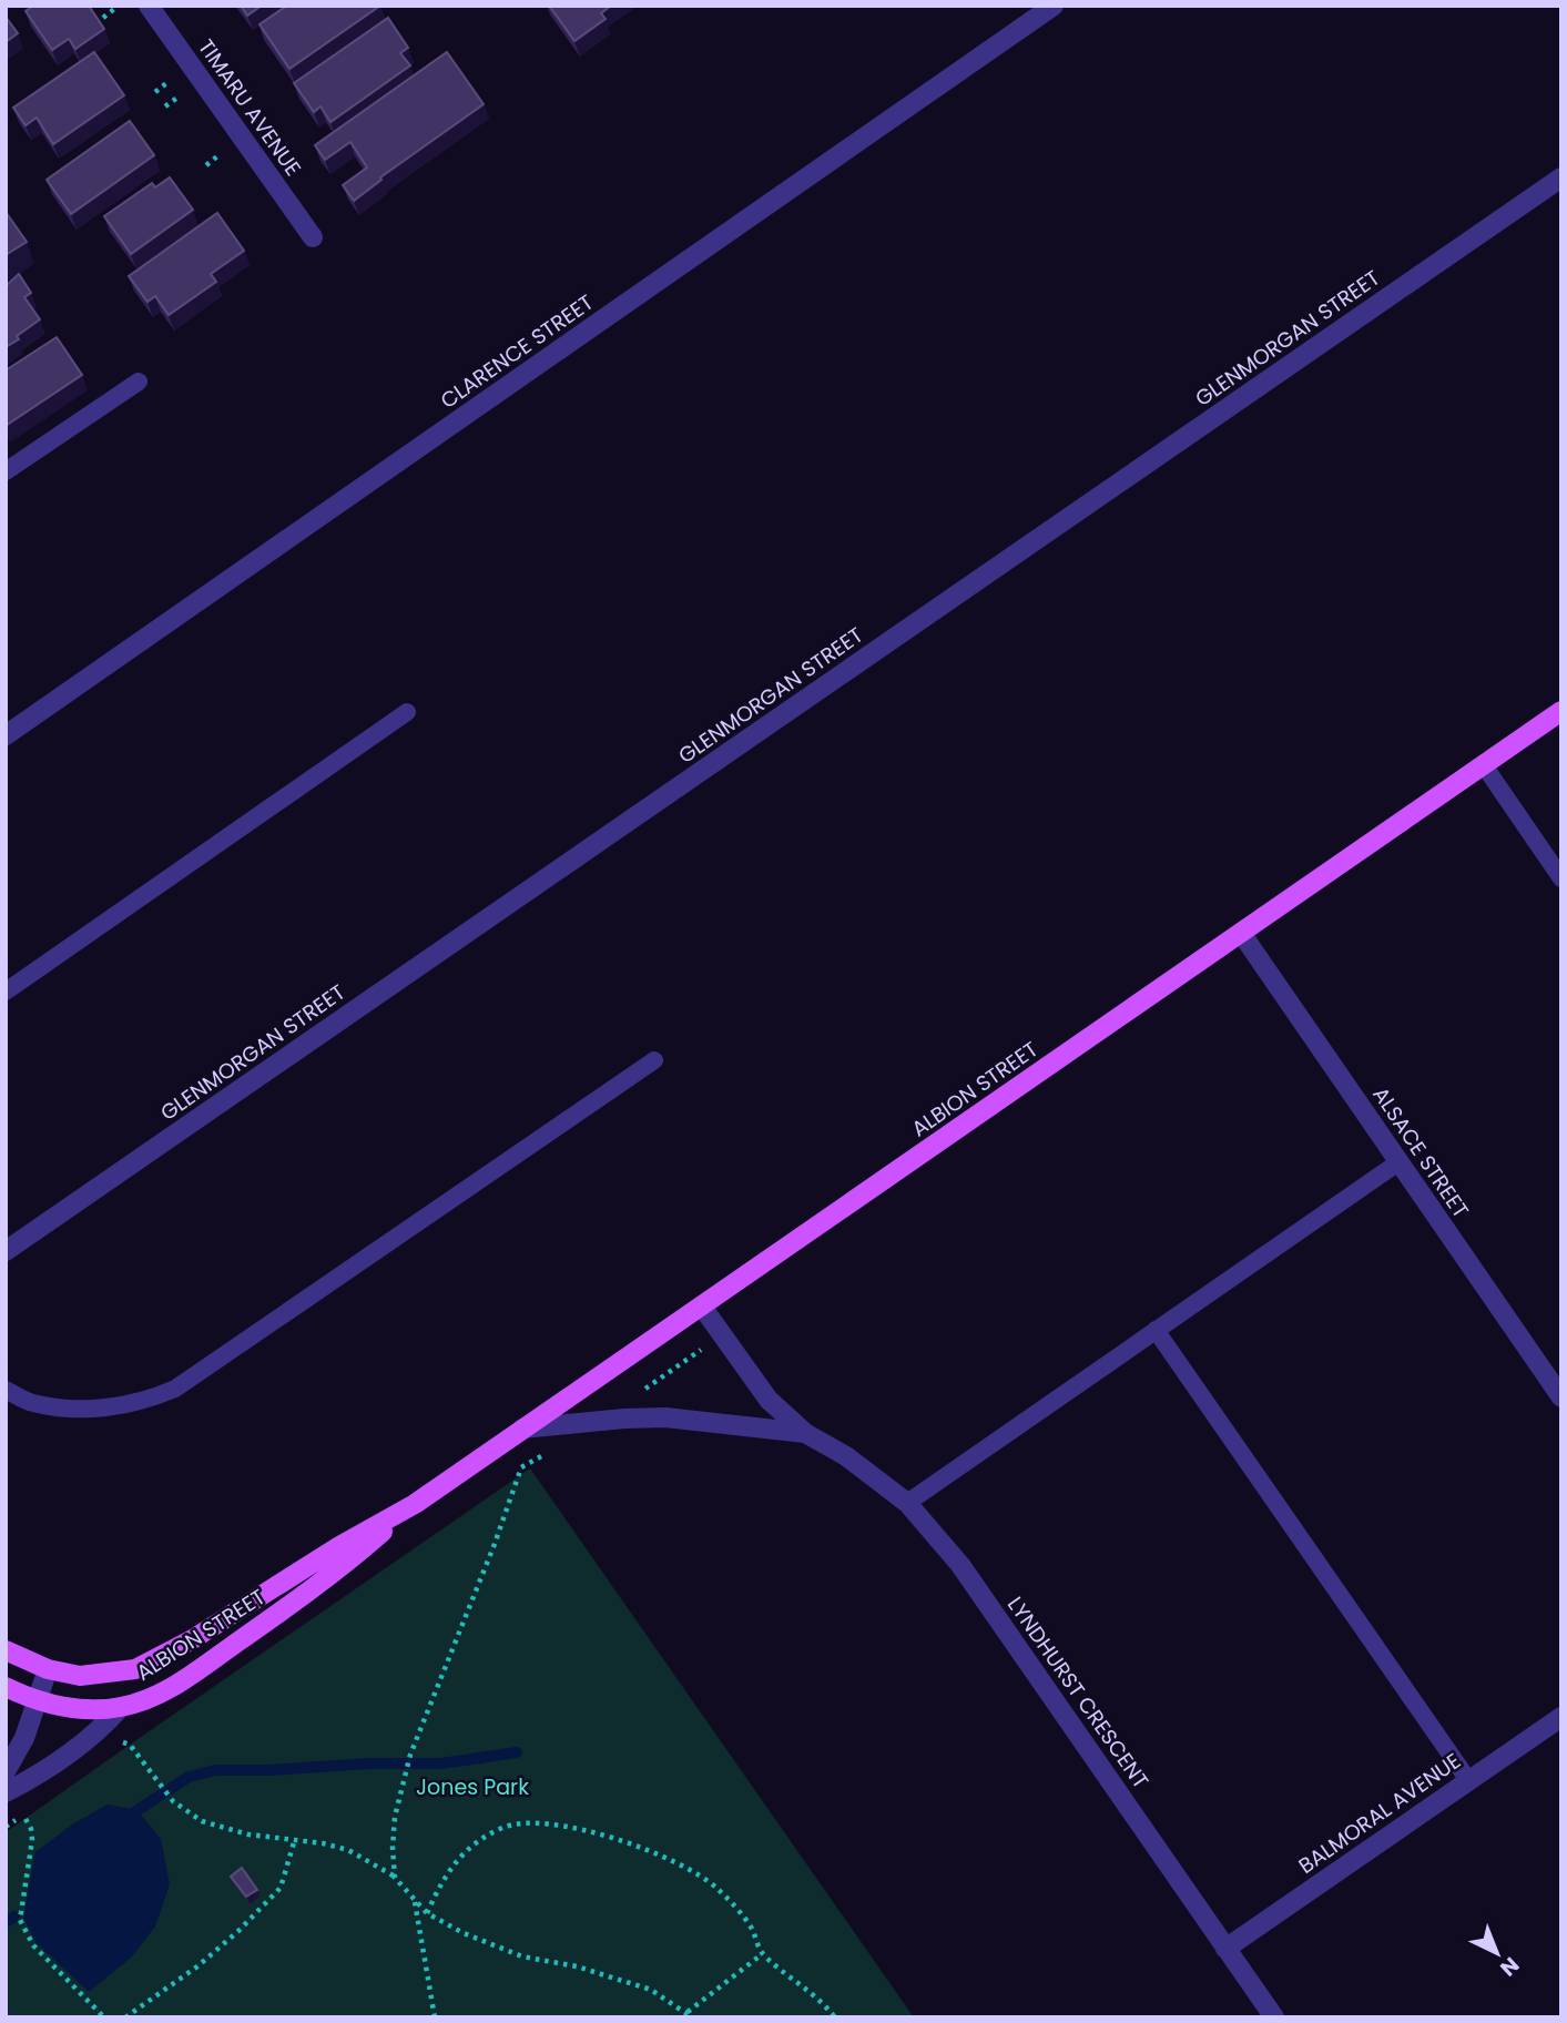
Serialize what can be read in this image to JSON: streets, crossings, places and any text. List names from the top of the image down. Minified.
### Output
{"streets":{"main road":["ALBION STREET"],"street":["TIMARU AVENUE","GLENMORGAN STREET","CLARENCE STREET","ALSACE STREET","LYNDHURST CRESCENT","BALMORAL AVENUE"]},"crossings":[["ALBION STREET","ALSACE STREET"],["ALBION STREET","LYNDHURST CRESCENT"],["LYNDHURST CRESCENT","BALMORAL AVENUE"]],"parks":["Jones Park"],"north":"bottom right"}
